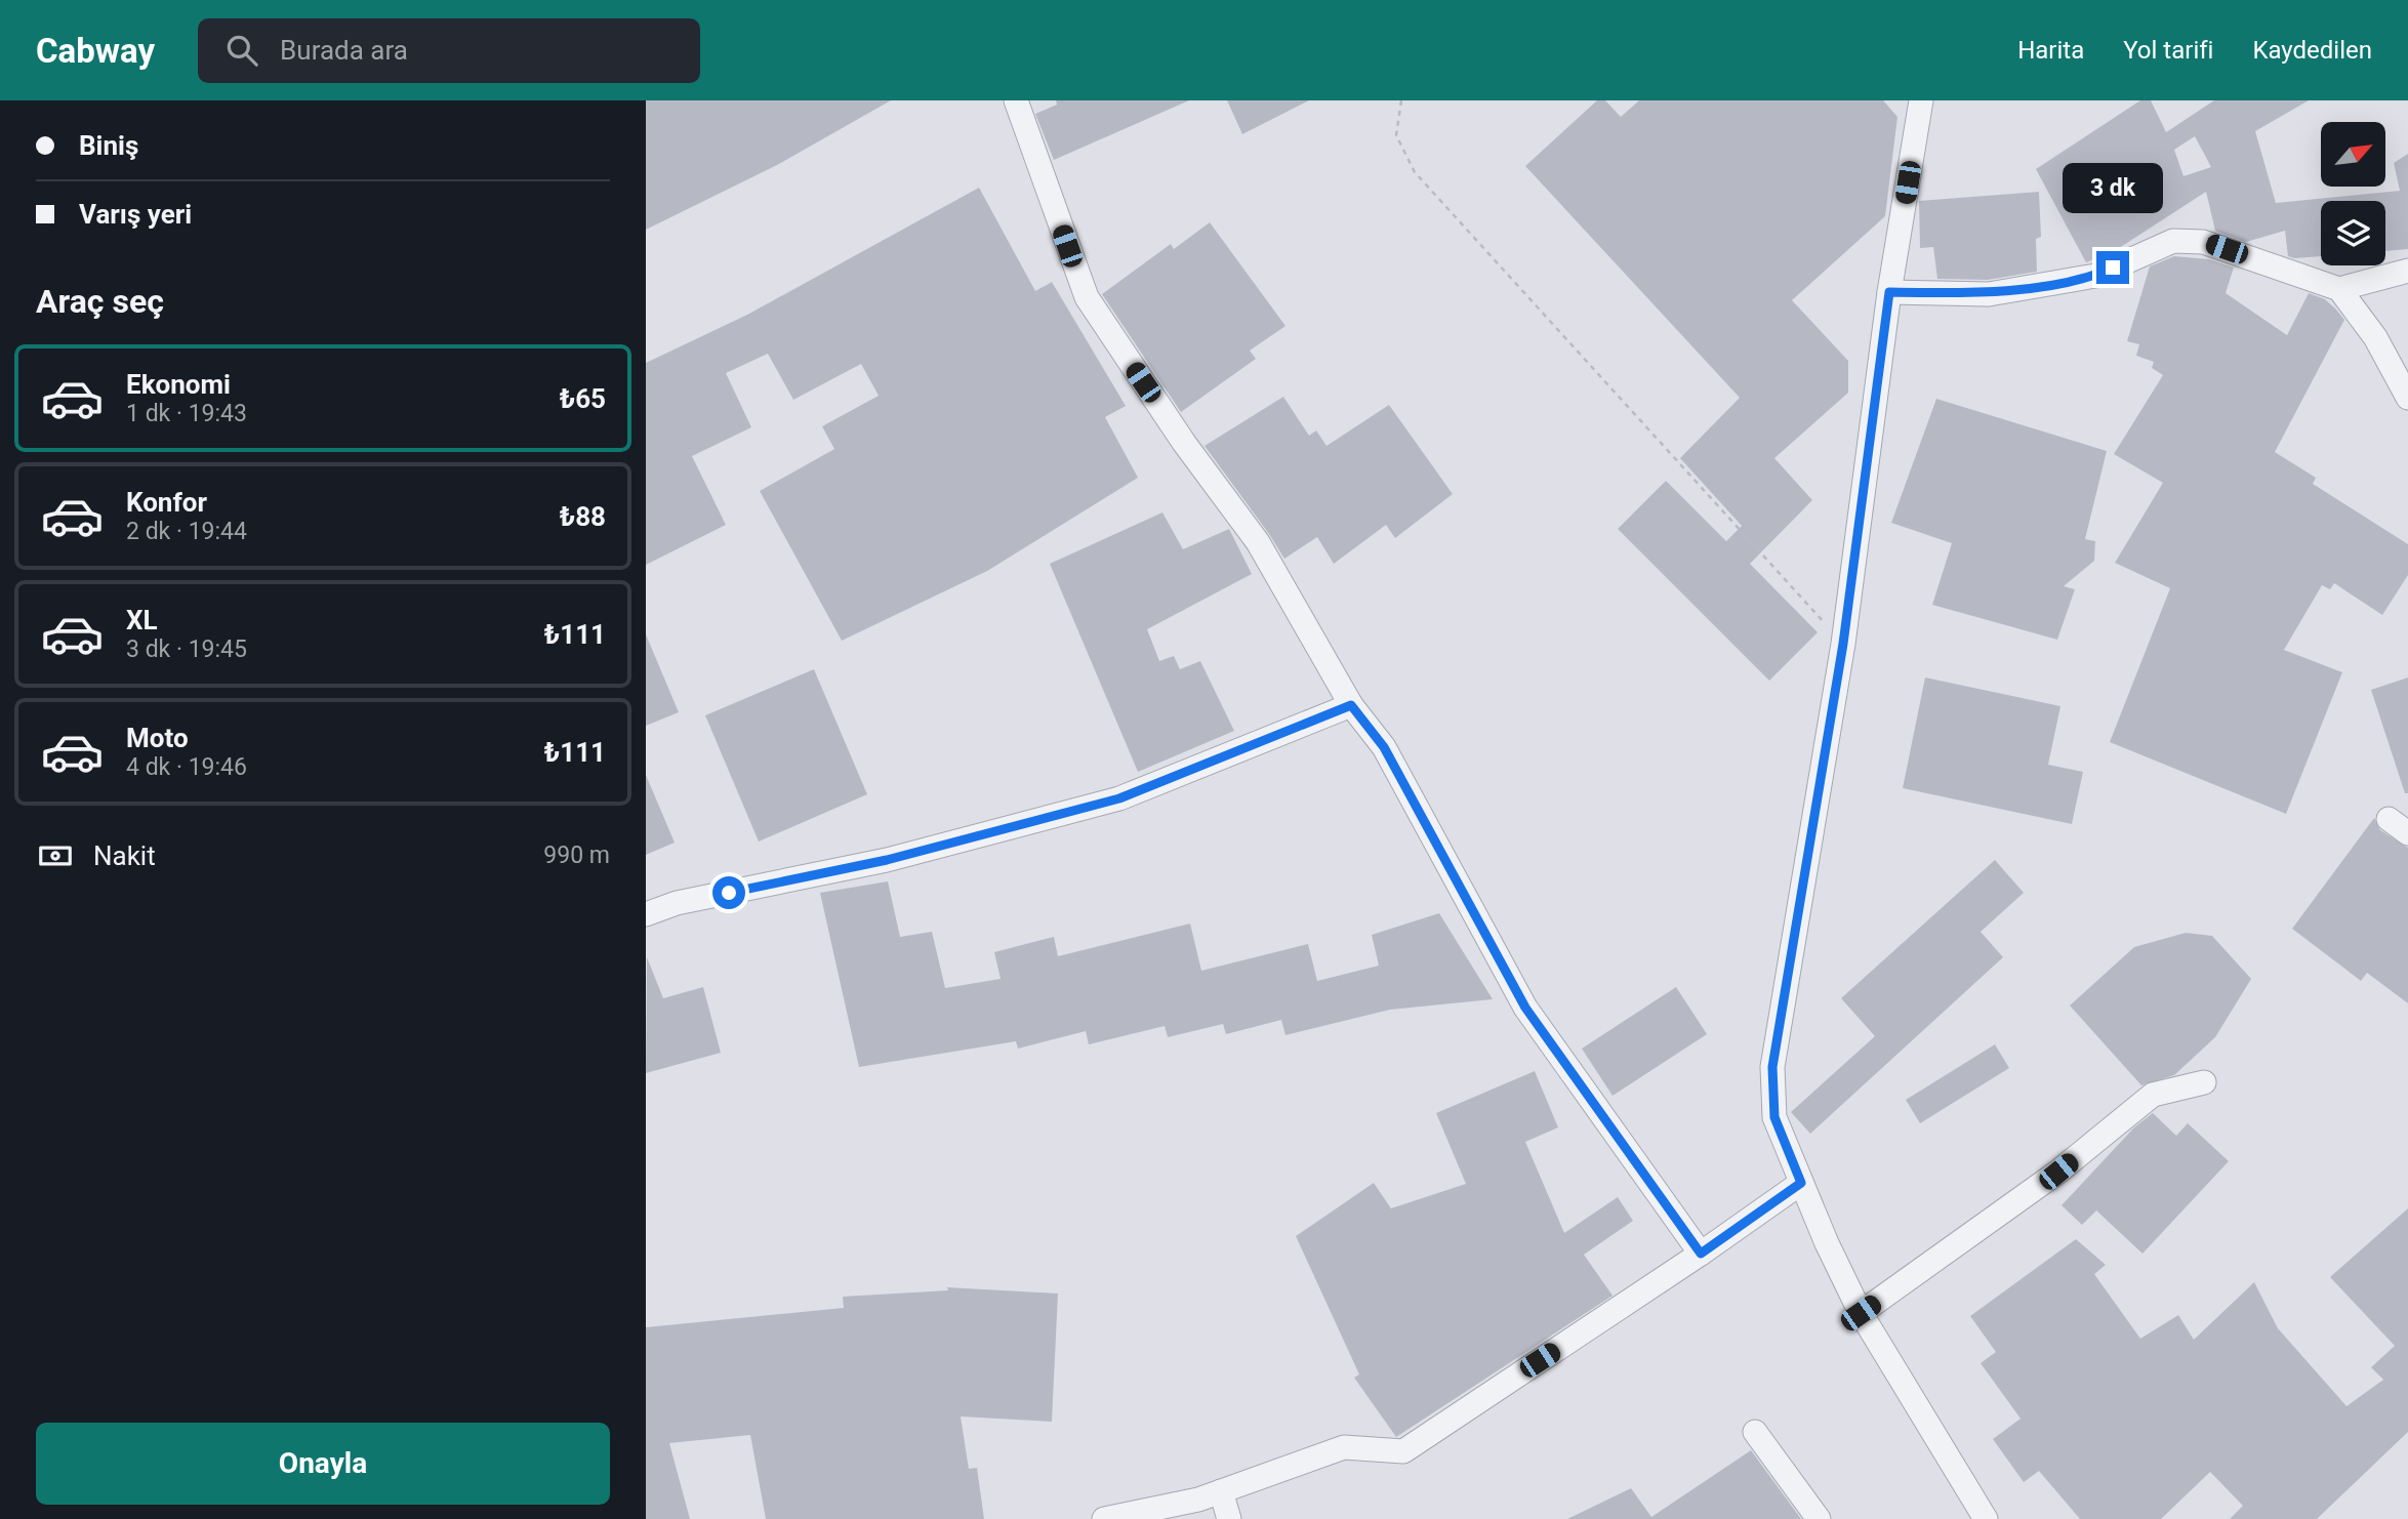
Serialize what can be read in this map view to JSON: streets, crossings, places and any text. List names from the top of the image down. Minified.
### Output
{"north":"top right","page":{"header":"Cabway","search":"Burada ara","nav":["Harita","Yol tarifi","Kaydedilen"],"banner":["Biniş","Varış yeri"],"bubble":"3 dk","heading":"Araç seç","list":[{"name":"Ekonomi","note":"1 dk · 19:43","value":"₺65"},{"name":"Konfor","note":"2 dk · 19:44","value":"₺88"},{"name":"XL","note":"3 dk · 19:45","value":"₺111"},{"name":"Moto","note":"4 dk · 19:46","value":"₺111"}],"pay":["Nakit","990 m"],"buttons":"Onayla"}}
